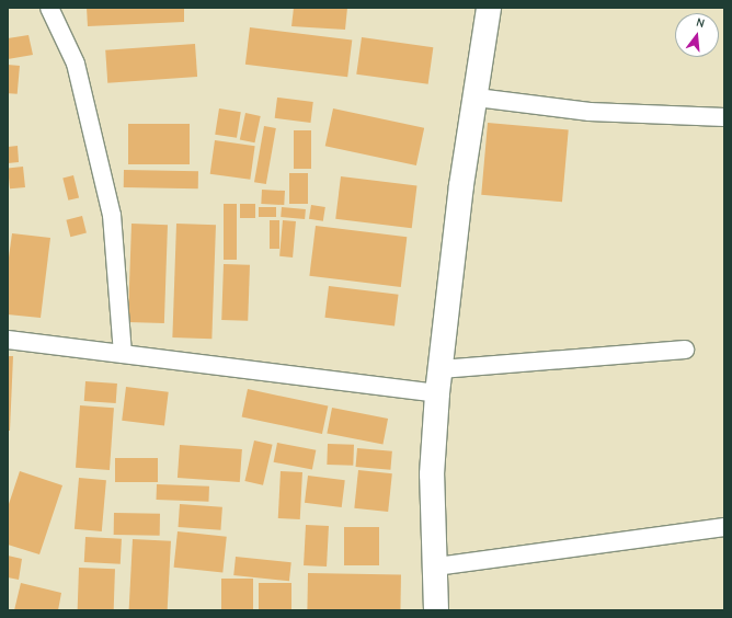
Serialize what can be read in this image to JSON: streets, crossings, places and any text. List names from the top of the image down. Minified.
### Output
{"north":"top"}
